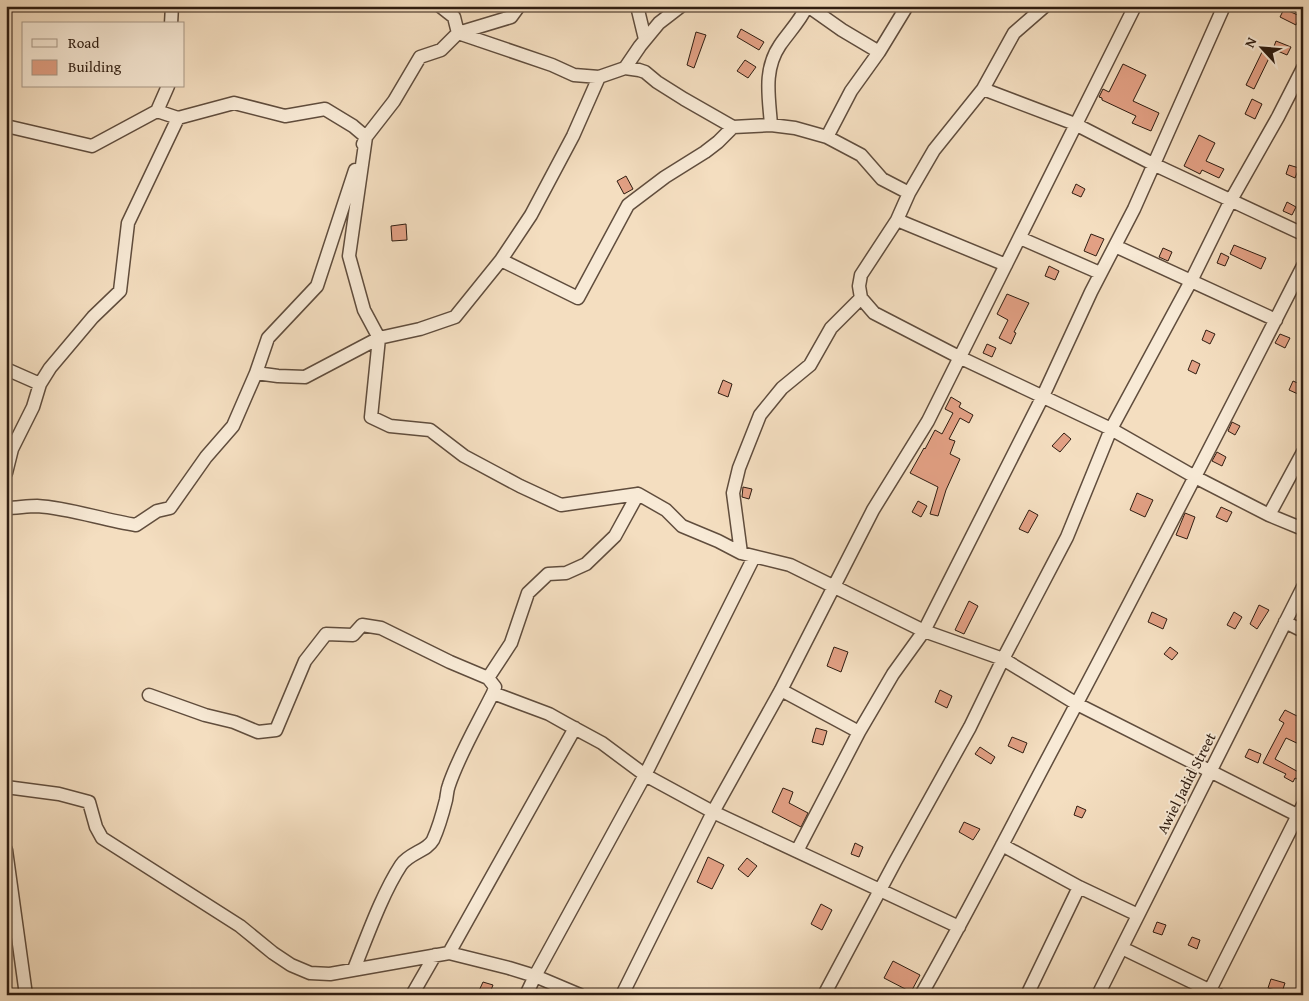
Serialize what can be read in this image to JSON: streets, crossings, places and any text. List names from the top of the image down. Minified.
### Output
{"streets":{"street":["Awiel Jadid Street"]},"legend":["Road","Building"],"north":"top left"}
